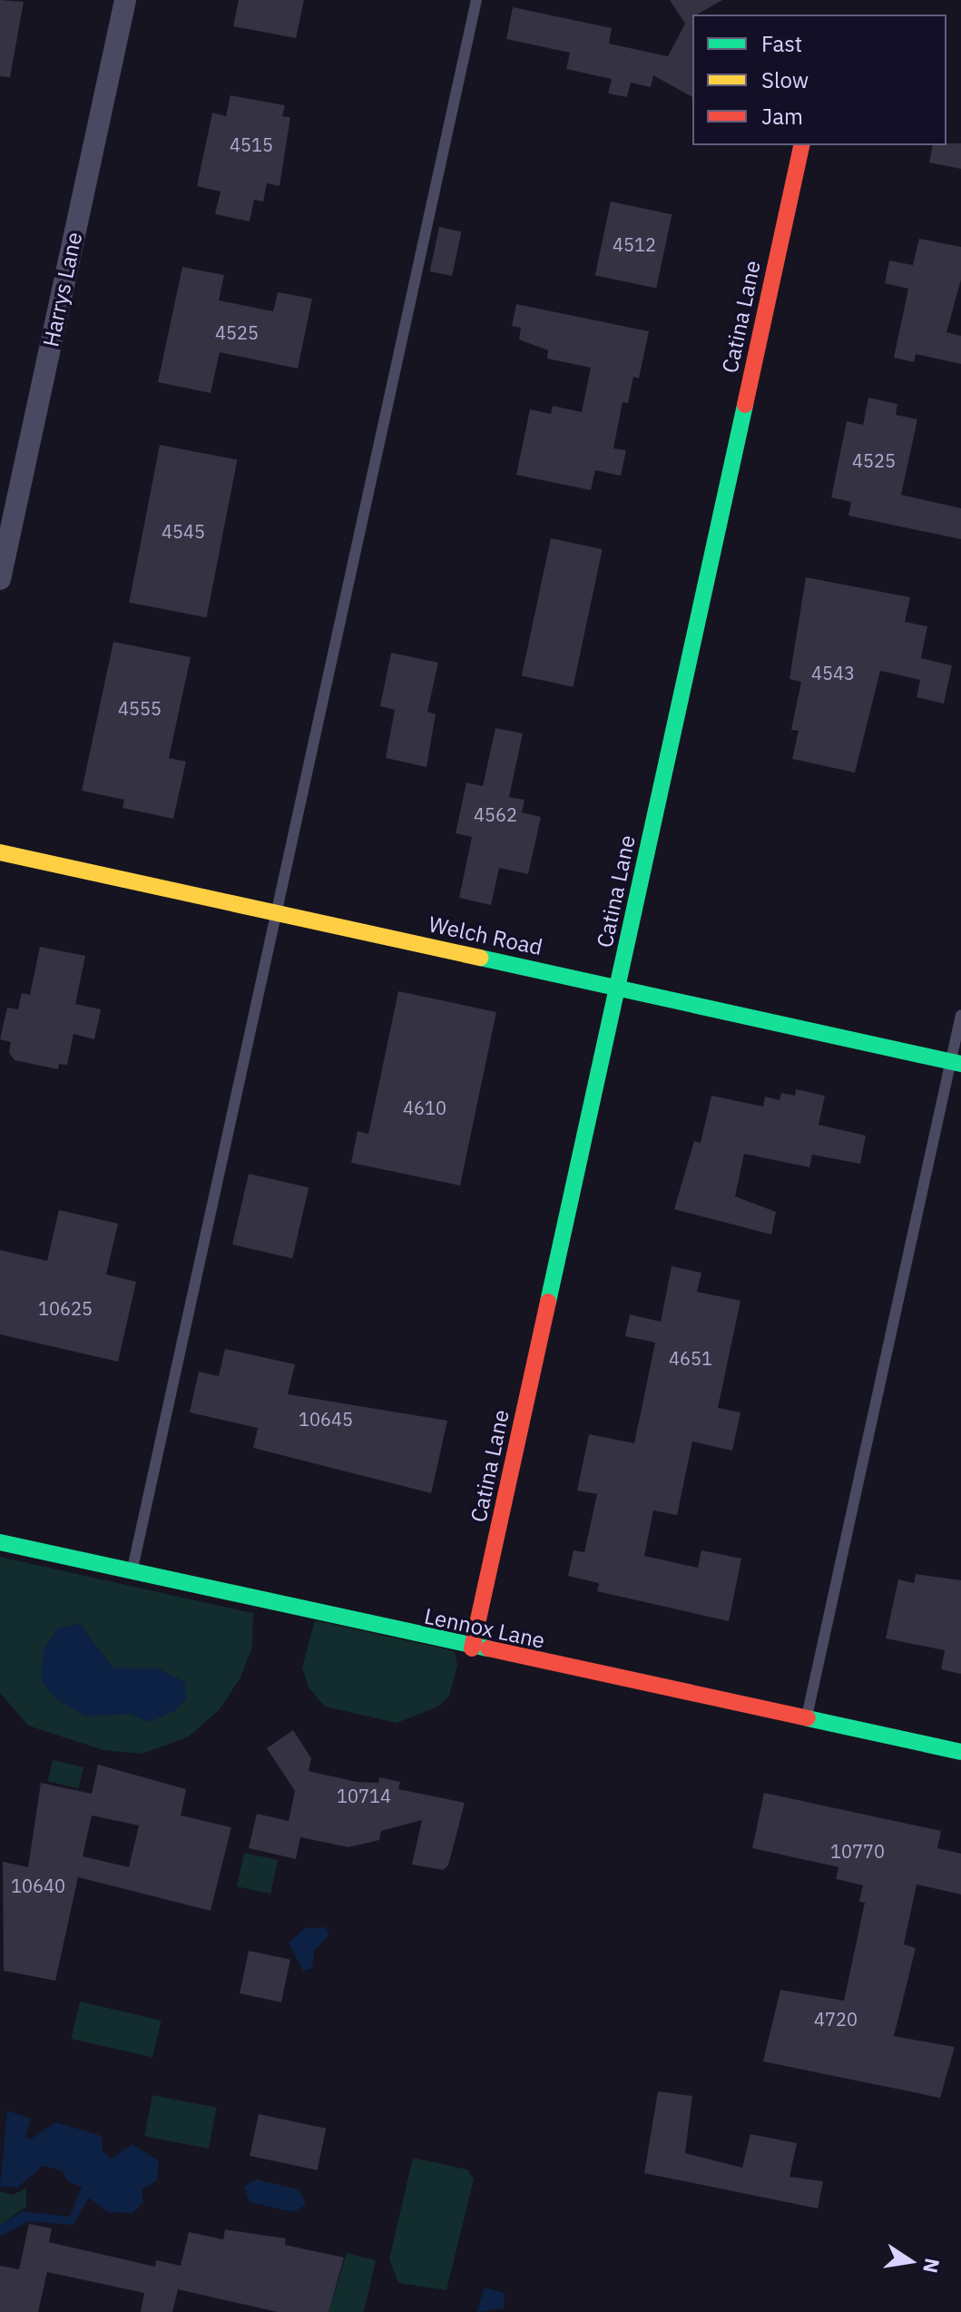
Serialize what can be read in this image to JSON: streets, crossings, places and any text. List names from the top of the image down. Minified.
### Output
{"streets":{"street":["Harrys Lane","Catina Lane","Welch Road","Lennox Lane"]},"crossings":[["Catina Lane","Welch Road"],["Catina Lane","Lennox Lane"]],"house_numbers":["4515","4512","4525","4525","4545","4543","4555","4562","4610","10625","4651","10645","10714","10770","10640","4720"],"legend":["Fast","Slow","Jam"],"north":"right"}
